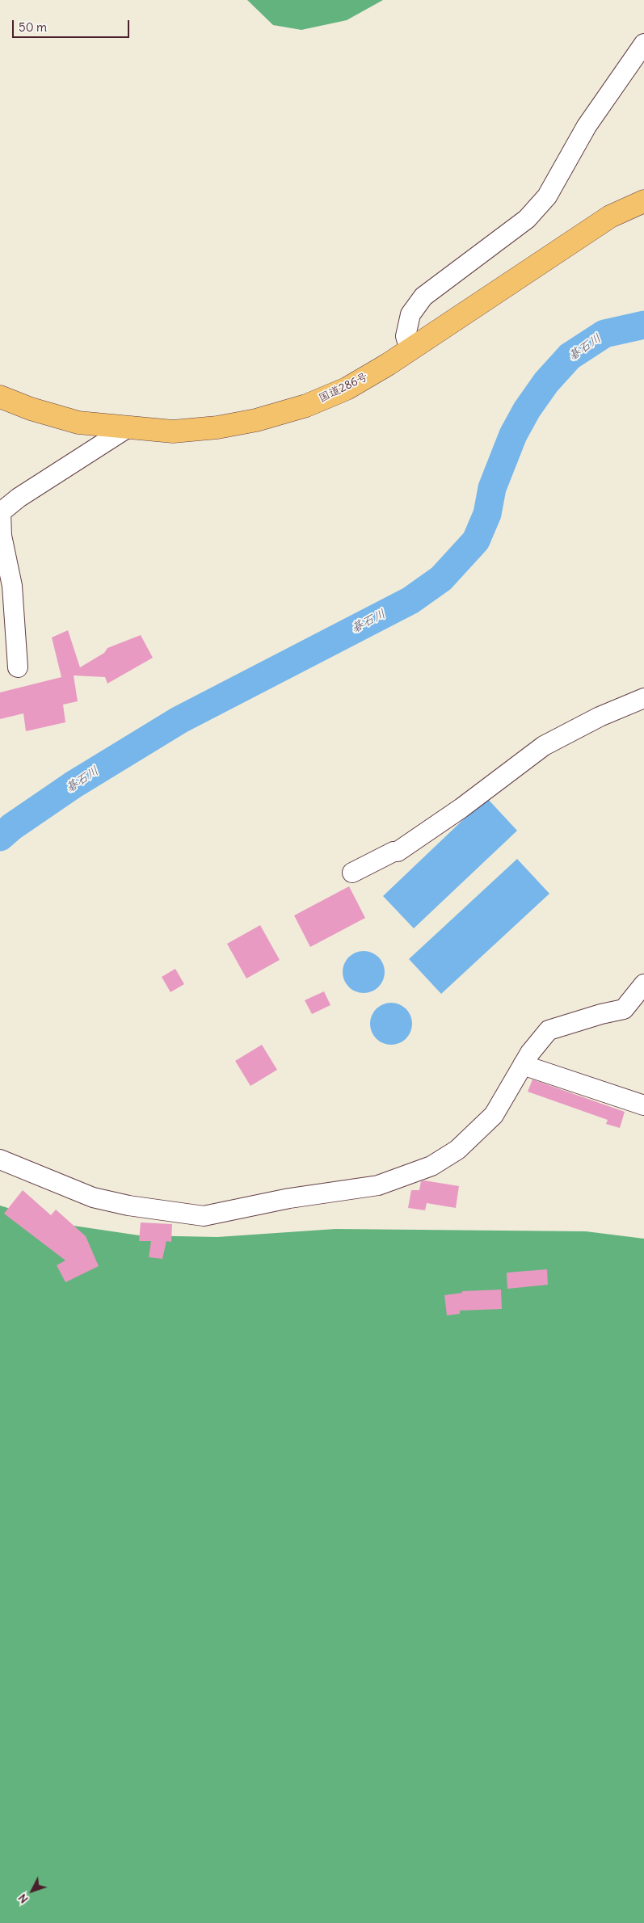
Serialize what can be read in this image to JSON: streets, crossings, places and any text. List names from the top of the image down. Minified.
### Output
{"streets":{"highway":["国道286号"]},"water":["碁石川"],"scale_bar":"50 m","north":"bottom left"}
